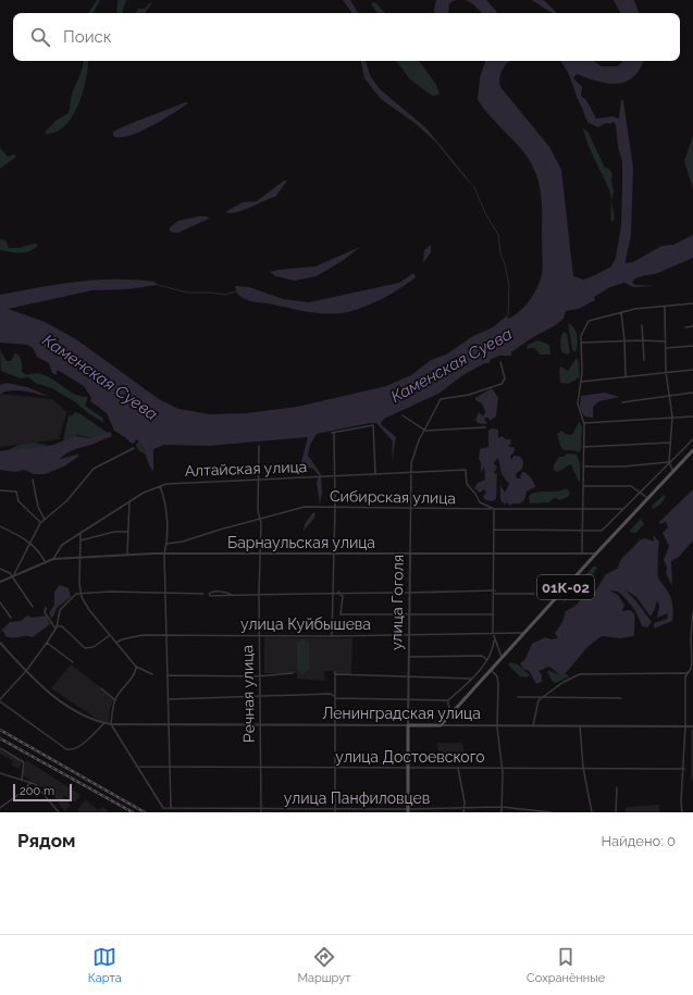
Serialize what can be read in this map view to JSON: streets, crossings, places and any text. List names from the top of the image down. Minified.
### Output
{"streets":{"main road":["01К-02","улица Гоголя","Ленинградская улица"],"street":["Алтайская улица","Сибирская улица","Барнаульская улица","улица Куйбышева","Речная улица","улица Достоевского","улица Панфиловцев"]},"crossings":[["Алтайская улица","Сибирская улица"],["Алтайская улица","Барнаульская улица"],["Алтайская улица","улица Гоголя"],["Алтайская улица","Речная улица"],["Сибирская улица","улица Гоголя"],["Сибирская улица","Речная улица"],["Барнаульская улица","01К-02"],["Барнаульская улица","улица Гоголя"],["Барнаульская улица","Речная улица"],["01К-02","улица Куйбышева"],["01К-02","Ленинградская улица"],["улица Гоголя","улица Куйбышева"],["улица Гоголя","Ленинградская улица"],["улица Гоголя","улица Достоевского"],["улица Гоголя","улица Панфиловцев"],["улица Куйбышева","Речная улица"],["Речная улица","Ленинградская улица"],["Речная улица","улица Достоевского"],["Речная улица","улица Панфиловцев"],["улица Достоевского","улица Панфиловцев"]],"water":["Каменская Суева"],"scale_bar":"200 m","page":{"search":"Поиск","scale":"200 m","heading":["Рядом","Найдено: 0"],"nav":["Карта","Маршрут","Сохранённые"]}}
